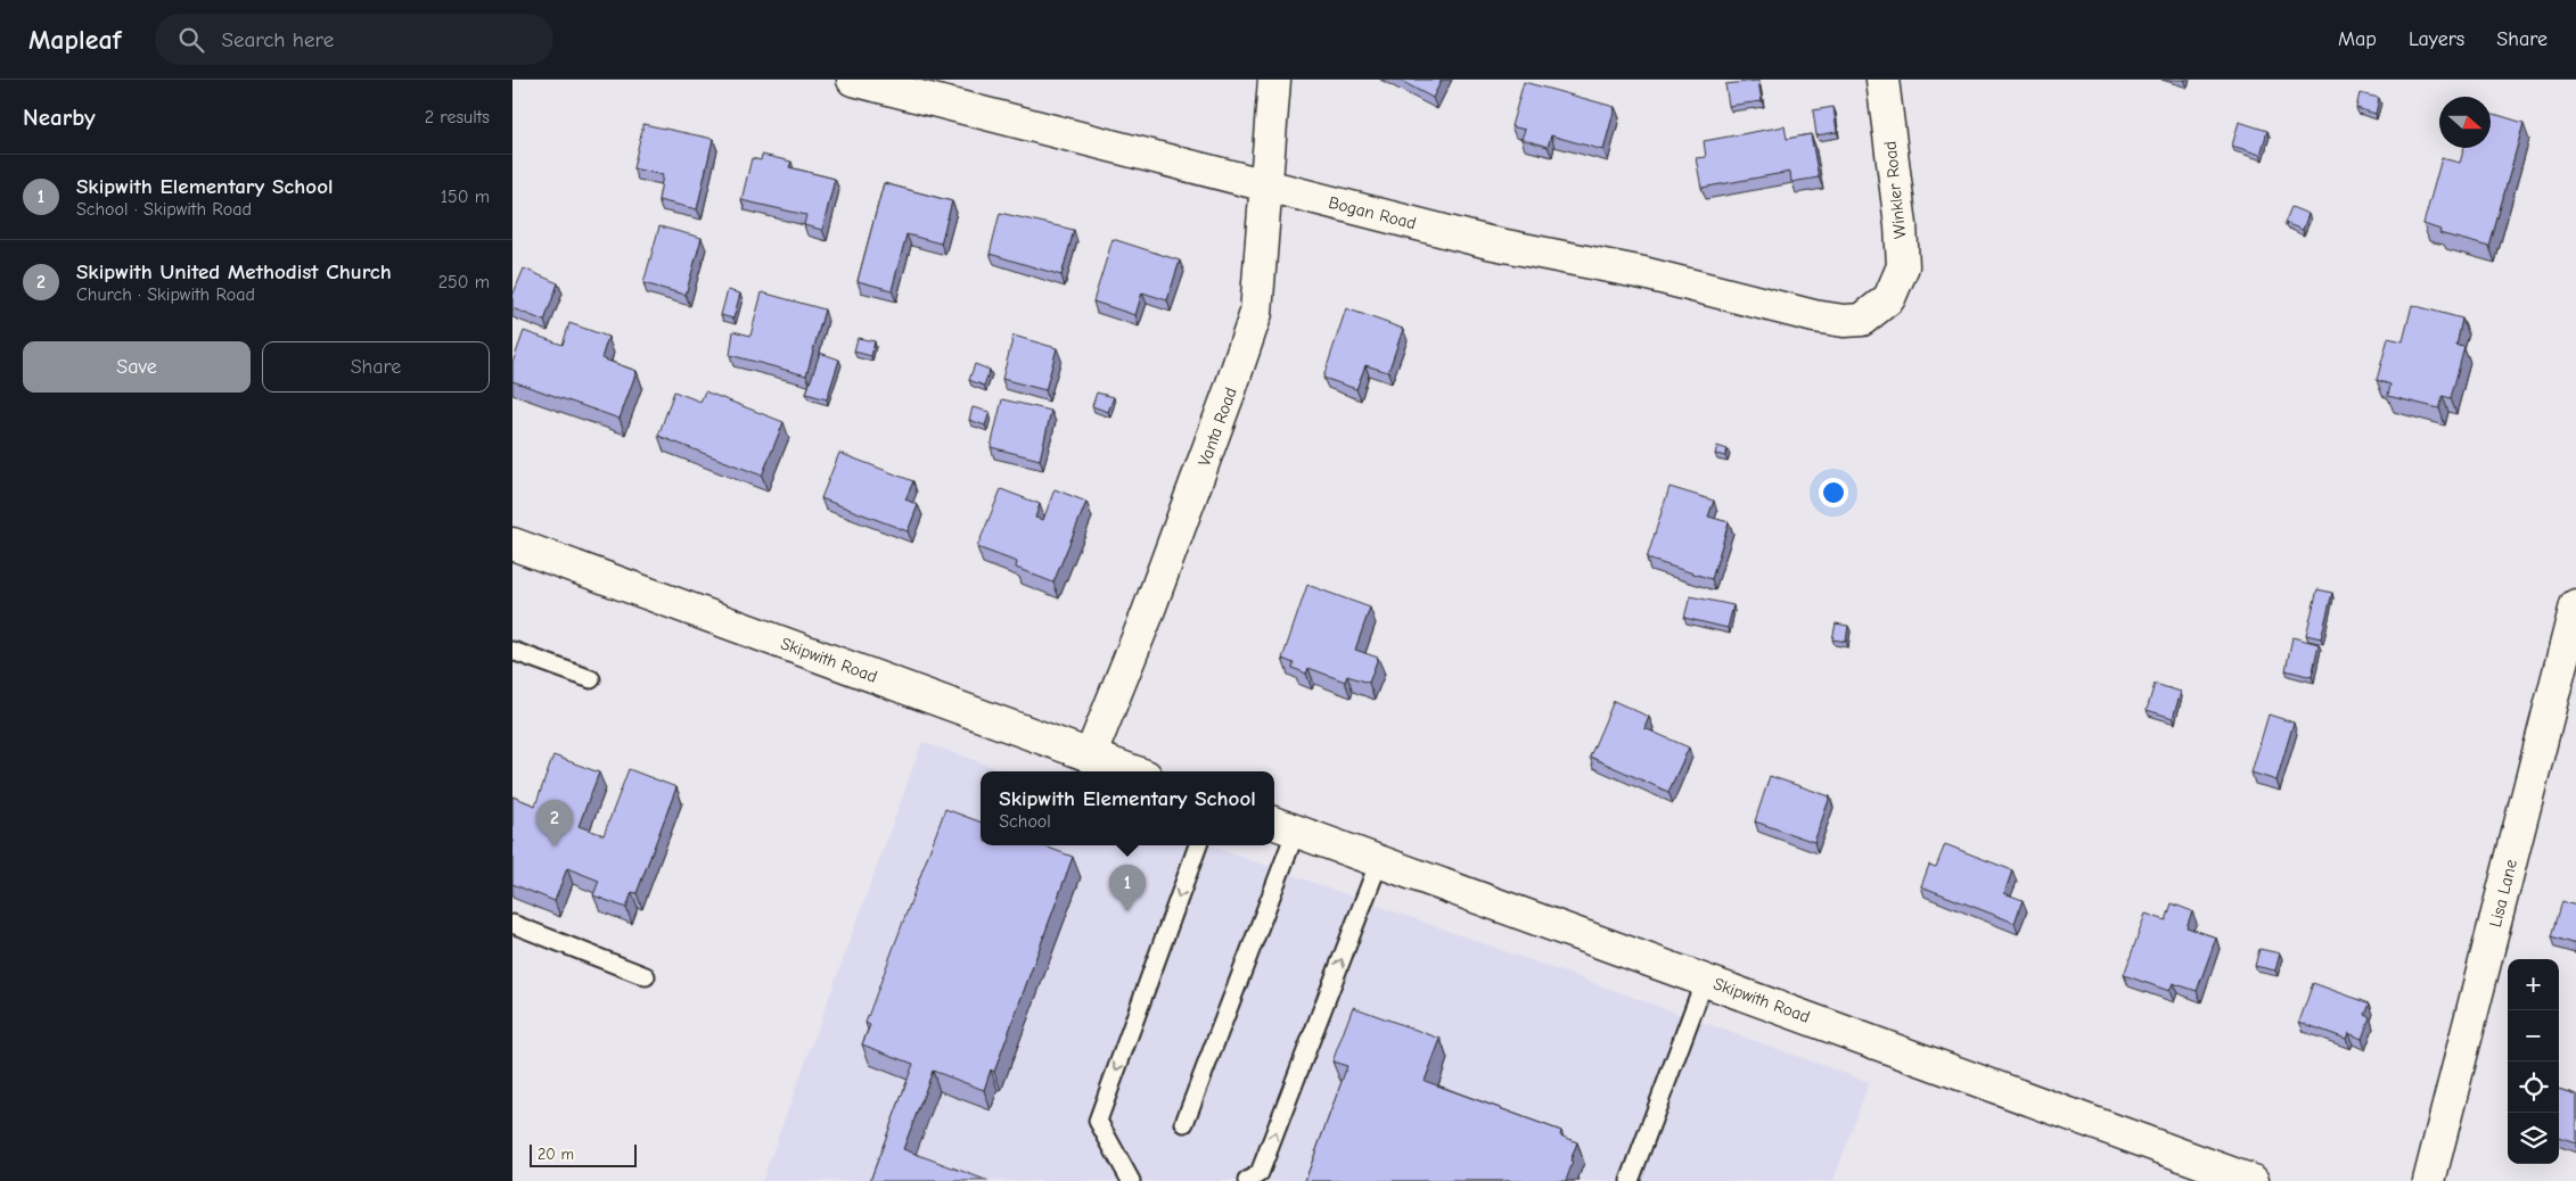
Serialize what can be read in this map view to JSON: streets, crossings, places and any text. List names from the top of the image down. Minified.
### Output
{"streets":{"street":["Winkler Road","Bogan Road","Vanta Road","Skipwith Road","Lisa Lane"]},"crossings":[["Winkler Road","Bogan Road"],["Bogan Road","Vanta Road"],["Vanta Road","Skipwith Road"]],"scale_bar":"20 m","north":"right","page":{"header":"Mapleaf","search":"Search here","nav":["Map","Layers","Share"],"heading":["Nearby","2 results"],"list":[{"mark":"1","name":"Skipwith Elementary School","note":"School · Skipwith Road","value":"150 m"},{"mark":"2","name":"Skipwith United Methodist Church","note":"Church · Skipwith Road","value":"250 m"}],"buttons":["Save","Share"],"popup":["Skipwith Elementary School","School"],"pins":["2","1"],"map_buttons":["+","−"],"scale":"20 m"}}
